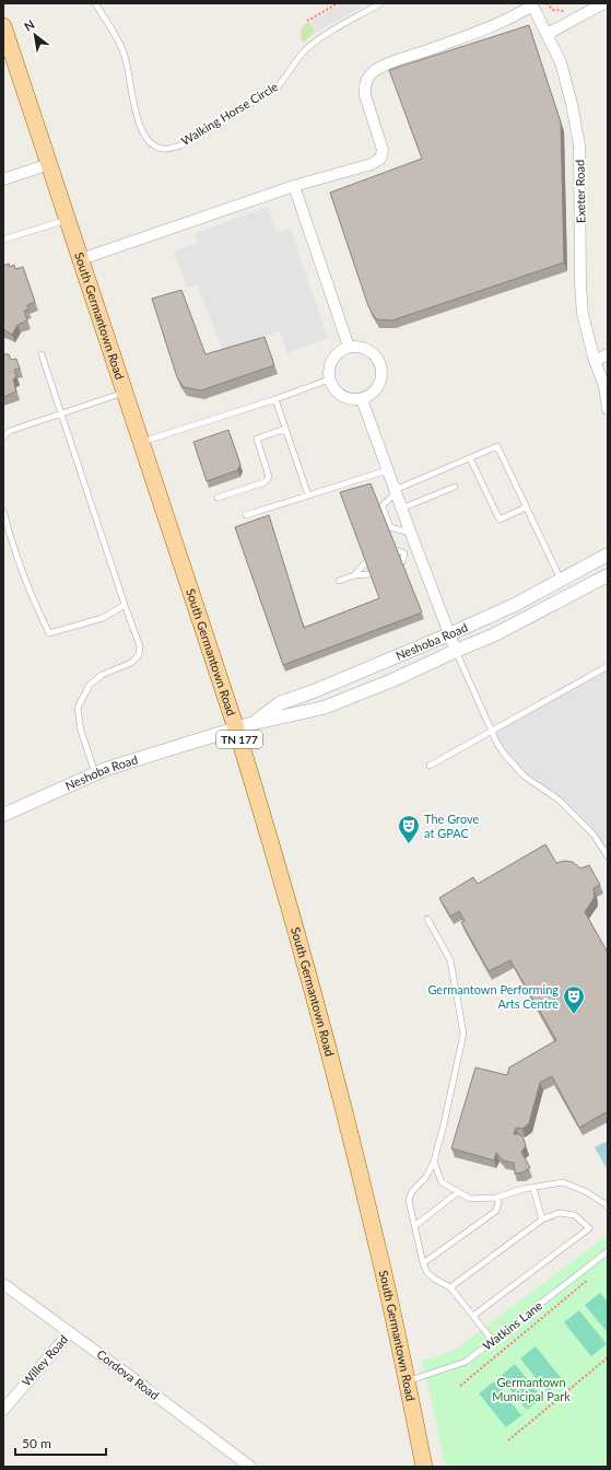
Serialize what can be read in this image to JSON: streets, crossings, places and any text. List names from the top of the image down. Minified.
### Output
{"streets":{"main road":["South Germantown Road","TN 177"],"street":["Exeter Road","Neshoba Road","Willey Road","Cordova Road"],"lane":["Walking Horse Circle","Watkins Lane"]},"crossings":[["South Germantown Road","Neshoba Road"],["South Germantown Road","Watkins Lane"],["Willey Road","Cordova Road"]],"parks":["Germantown Municipal Park"],"places":{"theatre":["The Grove at GPAC","Germantown Performing Arts Centre"]},"scale_bar":"50 m","north":"top left"}
